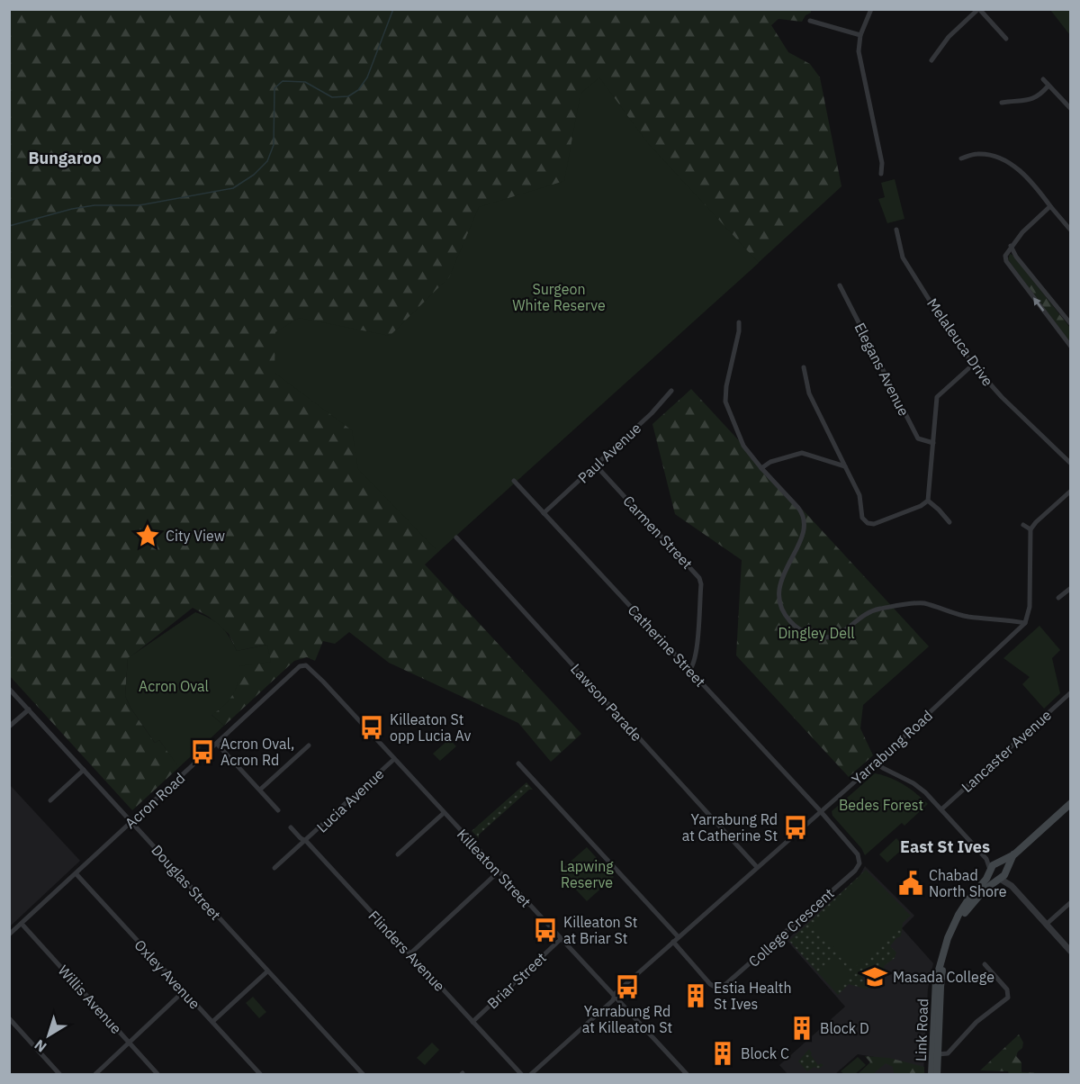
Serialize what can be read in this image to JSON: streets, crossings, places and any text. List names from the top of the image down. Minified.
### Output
{"streets":{"main road":["Link Road"],"street":["Melaleuca Drive","Elegans Avenue","Paul Avenue","Carmen Street","Catherine Street","Lawson Parade","Yarrabung Road","Lancaster Avenue","Acron Road","Lucia Avenue","Killeaton Street","Douglas Street","College Crescent","Flinders Avenue","Oxley Avenue","Briar Street","Willis Avenue"]},"crossings":[["Paul Avenue","Carmen Street"],["Paul Avenue","Catherine Street"],["Carmen Street","Catherine Street"],["Catherine Street","Yarrabung Road"],["Catherine Street","College Crescent"],["Lawson Parade","Yarrabung Road"],["Yarrabung Road","Killeaton Street"],["Yarrabung Road","College Crescent"],["Acron Road","Killeaton Street"],["Acron Road","Douglas Street"],["Acron Road","Oxley Avenue"],["Acron Road","Willis Avenue"],["Lucia Avenue","Killeaton Street"],["Lucia Avenue","Flinders Avenue"],["Killeaton Street","Briar Street"],["Flinders Avenue","Briar Street"]],"districts":["Bungaroo","East St Ives"],"parks":["Surgeon White Reserve","Dingley Dell","Acron Oval","Bedes Forest","Lapwing Reserve"],"places":{"place":["City View"],"bus stop":["Killeaton St opp Lucia Av","Acron Oval, Acron Rd","Yarrabung Rd at Catherine St","Killeaton St at Briar St","Yarrabung Rd at Killeaton St"],"public building":["Chabad North Shore"],"school or university":["Masada College"],"building":["Estia Health St Ives","Block D","Block C"]},"north":"bottom left"}
